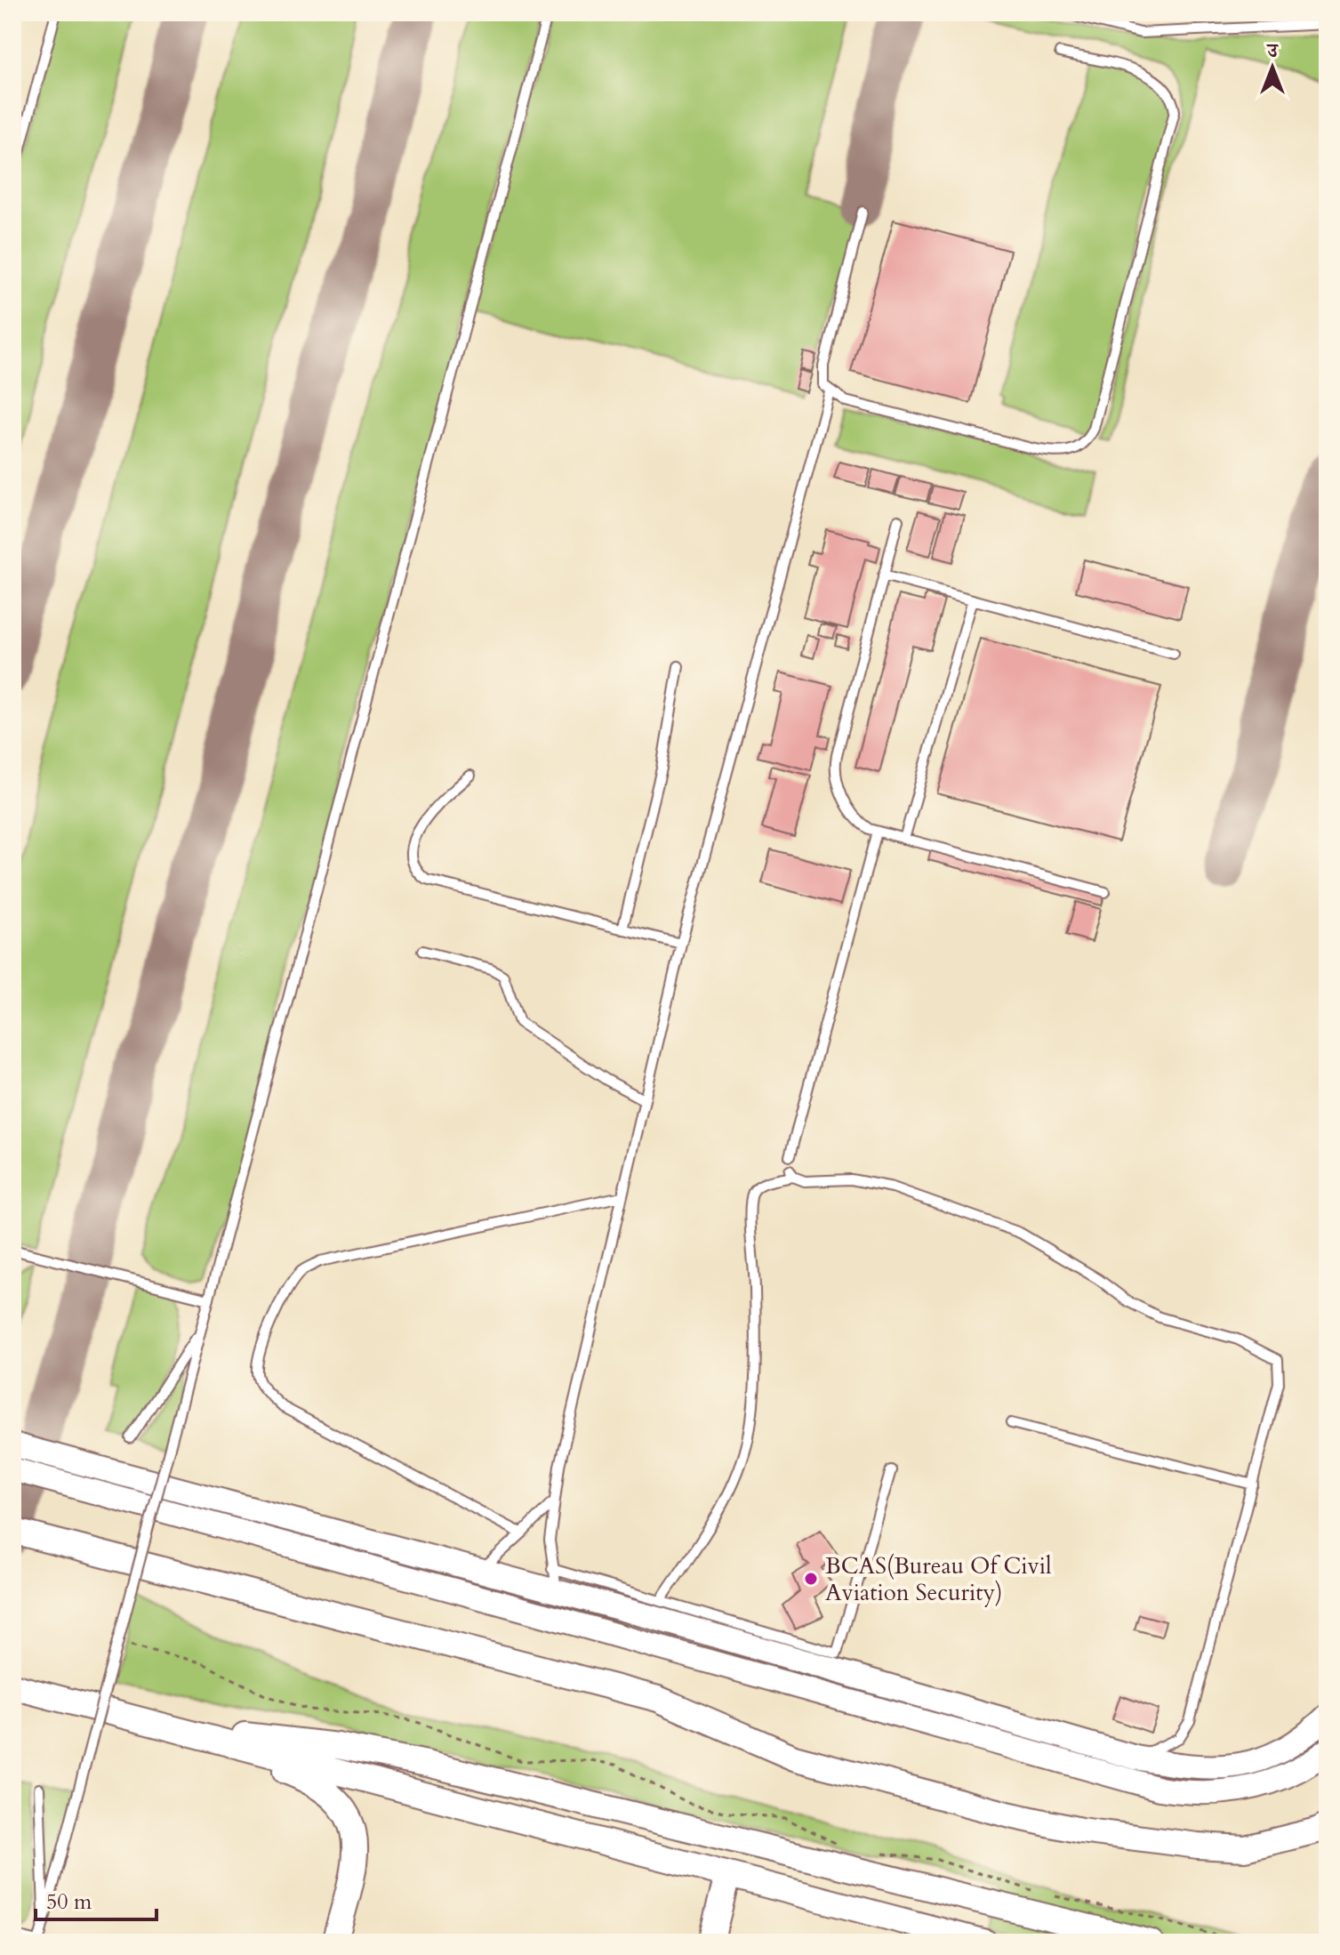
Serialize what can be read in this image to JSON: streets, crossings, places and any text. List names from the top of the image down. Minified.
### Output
{"places":["BCAS(Bureau Of Civil Aviation Security)"],"scale_bar":"50 m","north":"top"}
